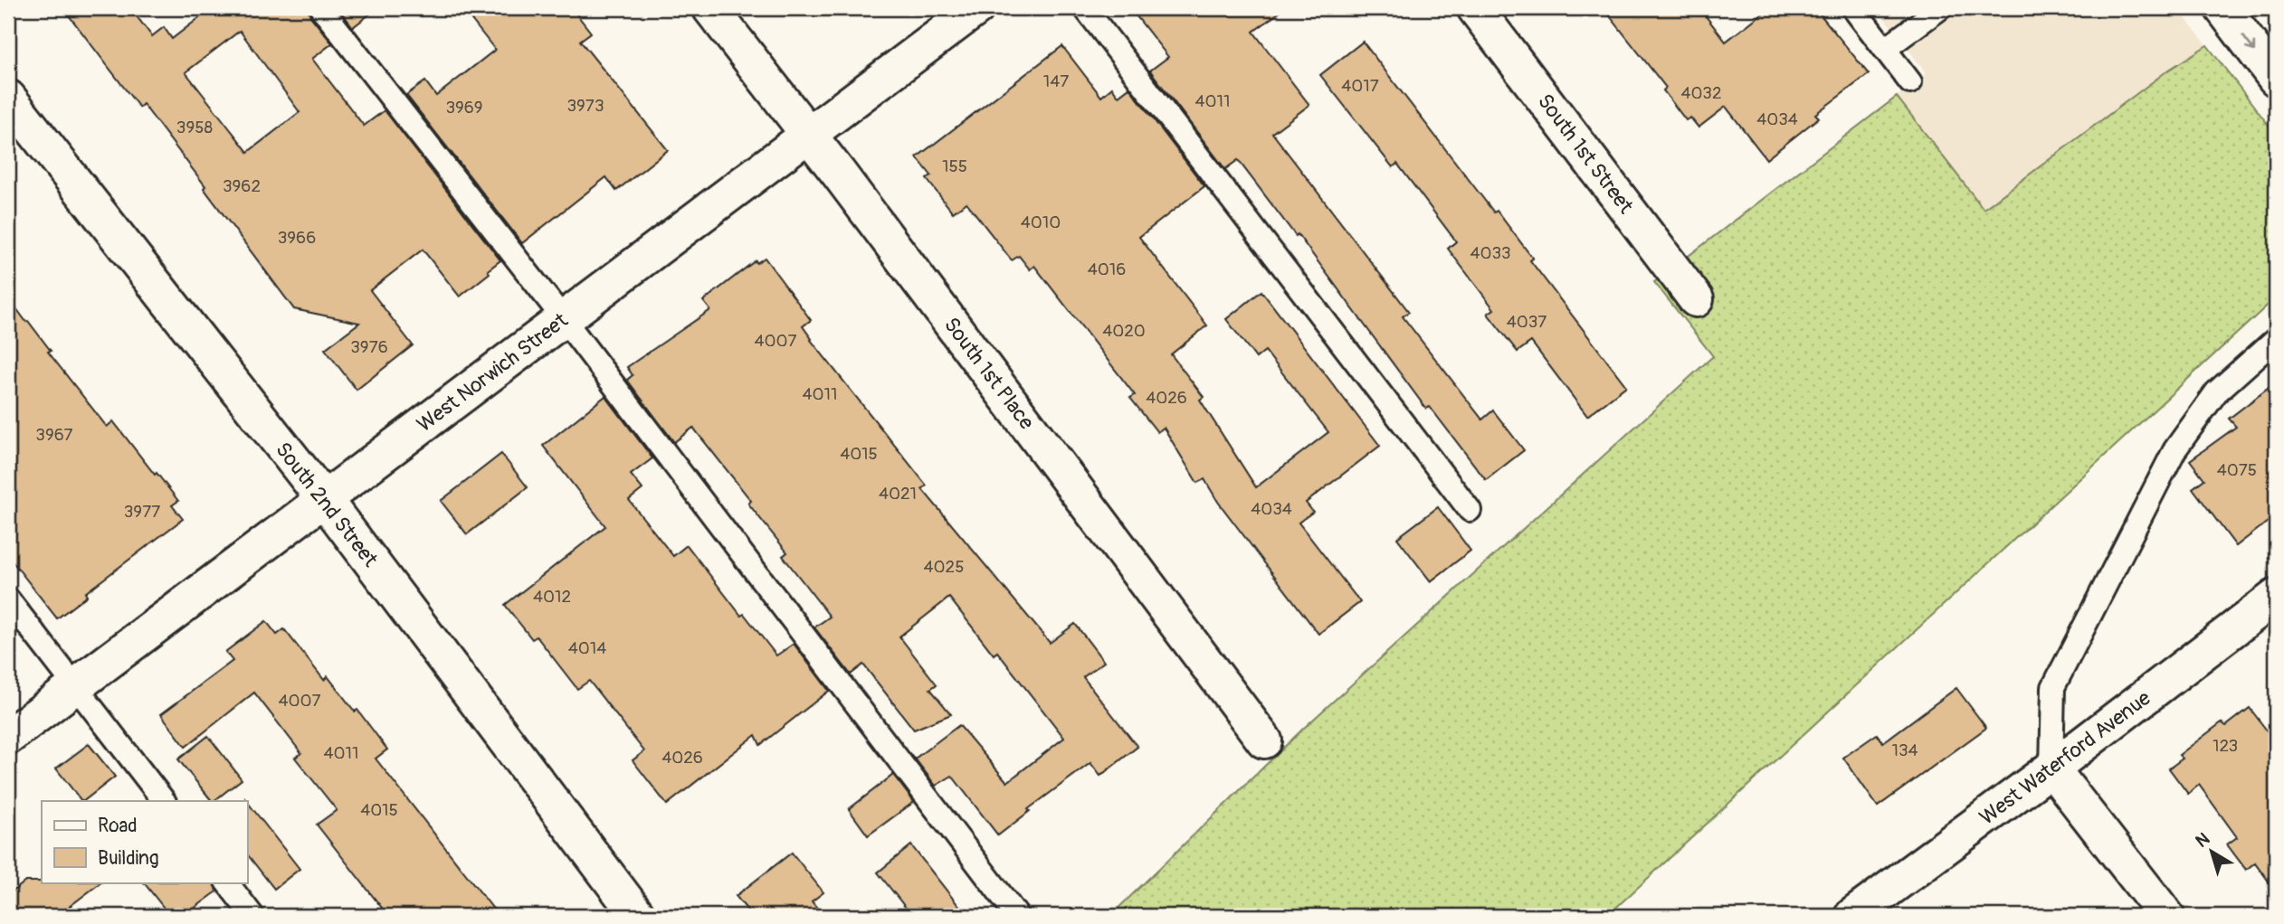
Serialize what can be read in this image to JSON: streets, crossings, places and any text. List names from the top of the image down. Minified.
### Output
{"streets":{"street":["South 1st Street","West Norwich Street","South 1st Place","South 2nd Street","West Waterford Avenue"]},"crossings":[["West Norwich Street","South 1st Place"],["West Norwich Street","South 2nd Street"]],"house_numbers":["147","4017","4032","4011","3973","3969","4034","3958","155","3962","4010","3966","4033","4016","4037","4020","4007","3976","4011","4026","3967","4015","4075","4021","4034","3977","4025","4012","4014","4007","123","134","4011","4026","4015"],"legend":["Road","Building"],"north":"top left"}
